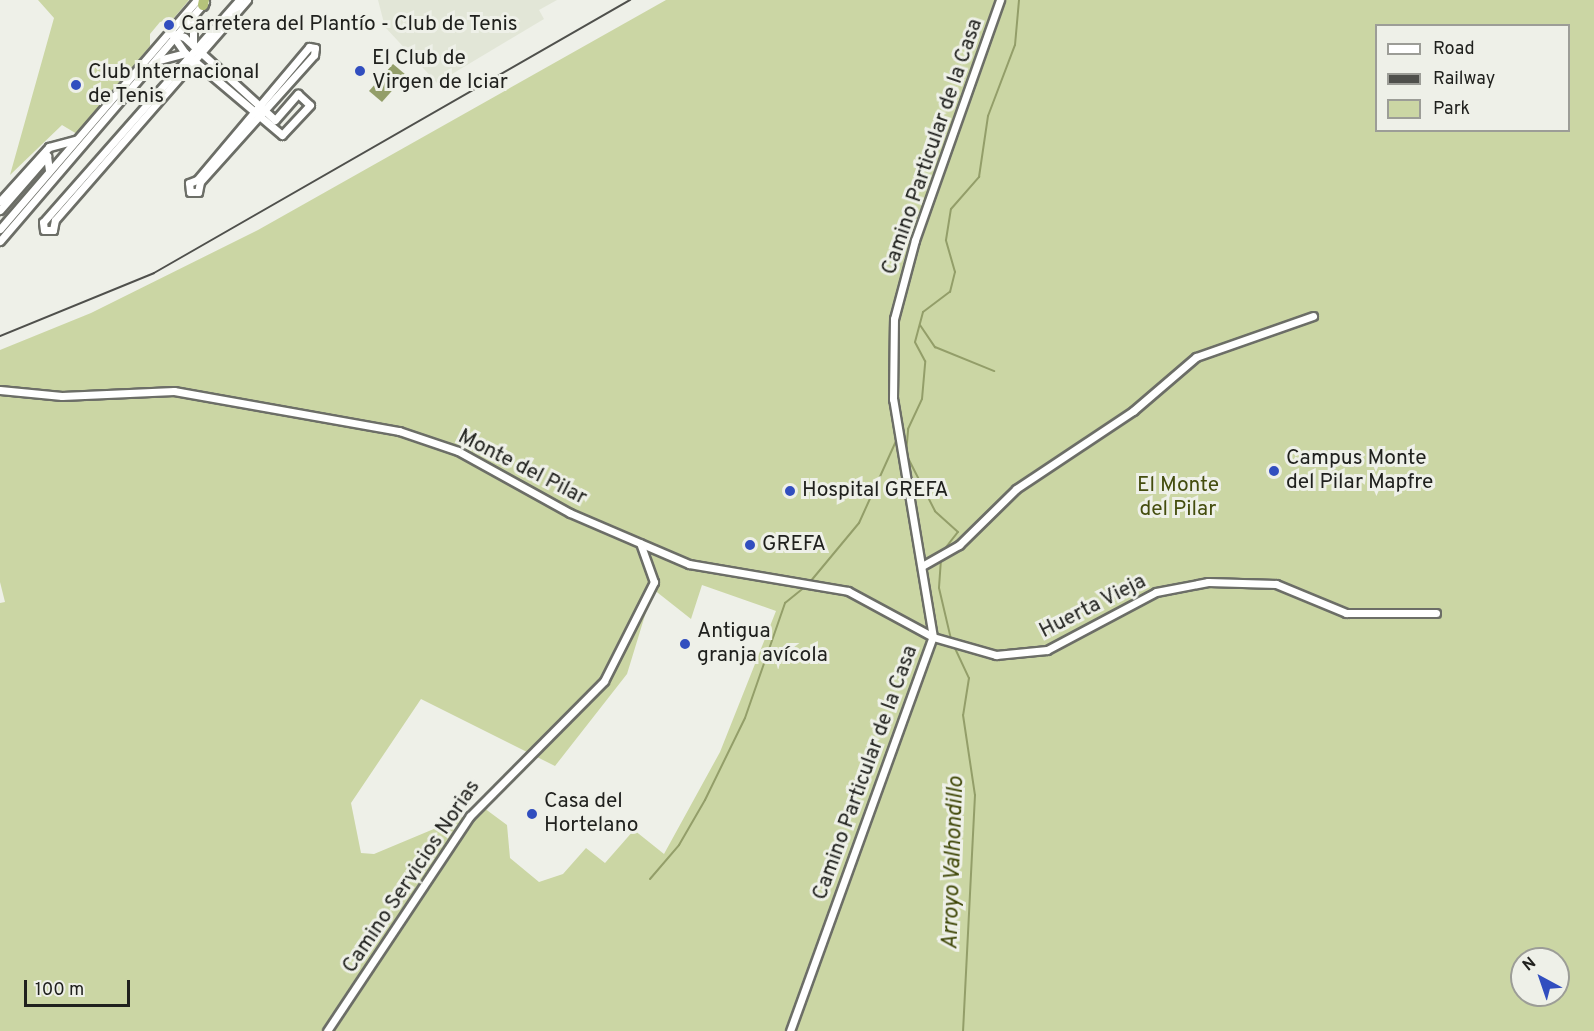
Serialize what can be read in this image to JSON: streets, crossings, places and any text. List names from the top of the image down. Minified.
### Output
{"streets":{"street":["Camino Particular de la Casa","Monte del Pilar","Huerta Vieja","Camino Servicios Norias"]},"crossings":[["Camino Particular de la Casa","Monte del Pilar"],["Monte del Pilar","Huerta Vieja"],["Monte del Pilar","Camino Servicios Norias"]],"water":["Arroyo Valhondillo"],"parks":["El Monte del Pilar"],"places":["Carretera del Plantío - Club de Tenis","El Club de Virgen de Iciar","Club Internacional de Tenis","Campus Monte del Pilar Mapfre","Hospital GREFA","GREFA","Antigua granja avícola","Casa del Hortelano"],"legend":["Road","Railway","Park"],"scale_bar":"100 m","north":"top left"}
